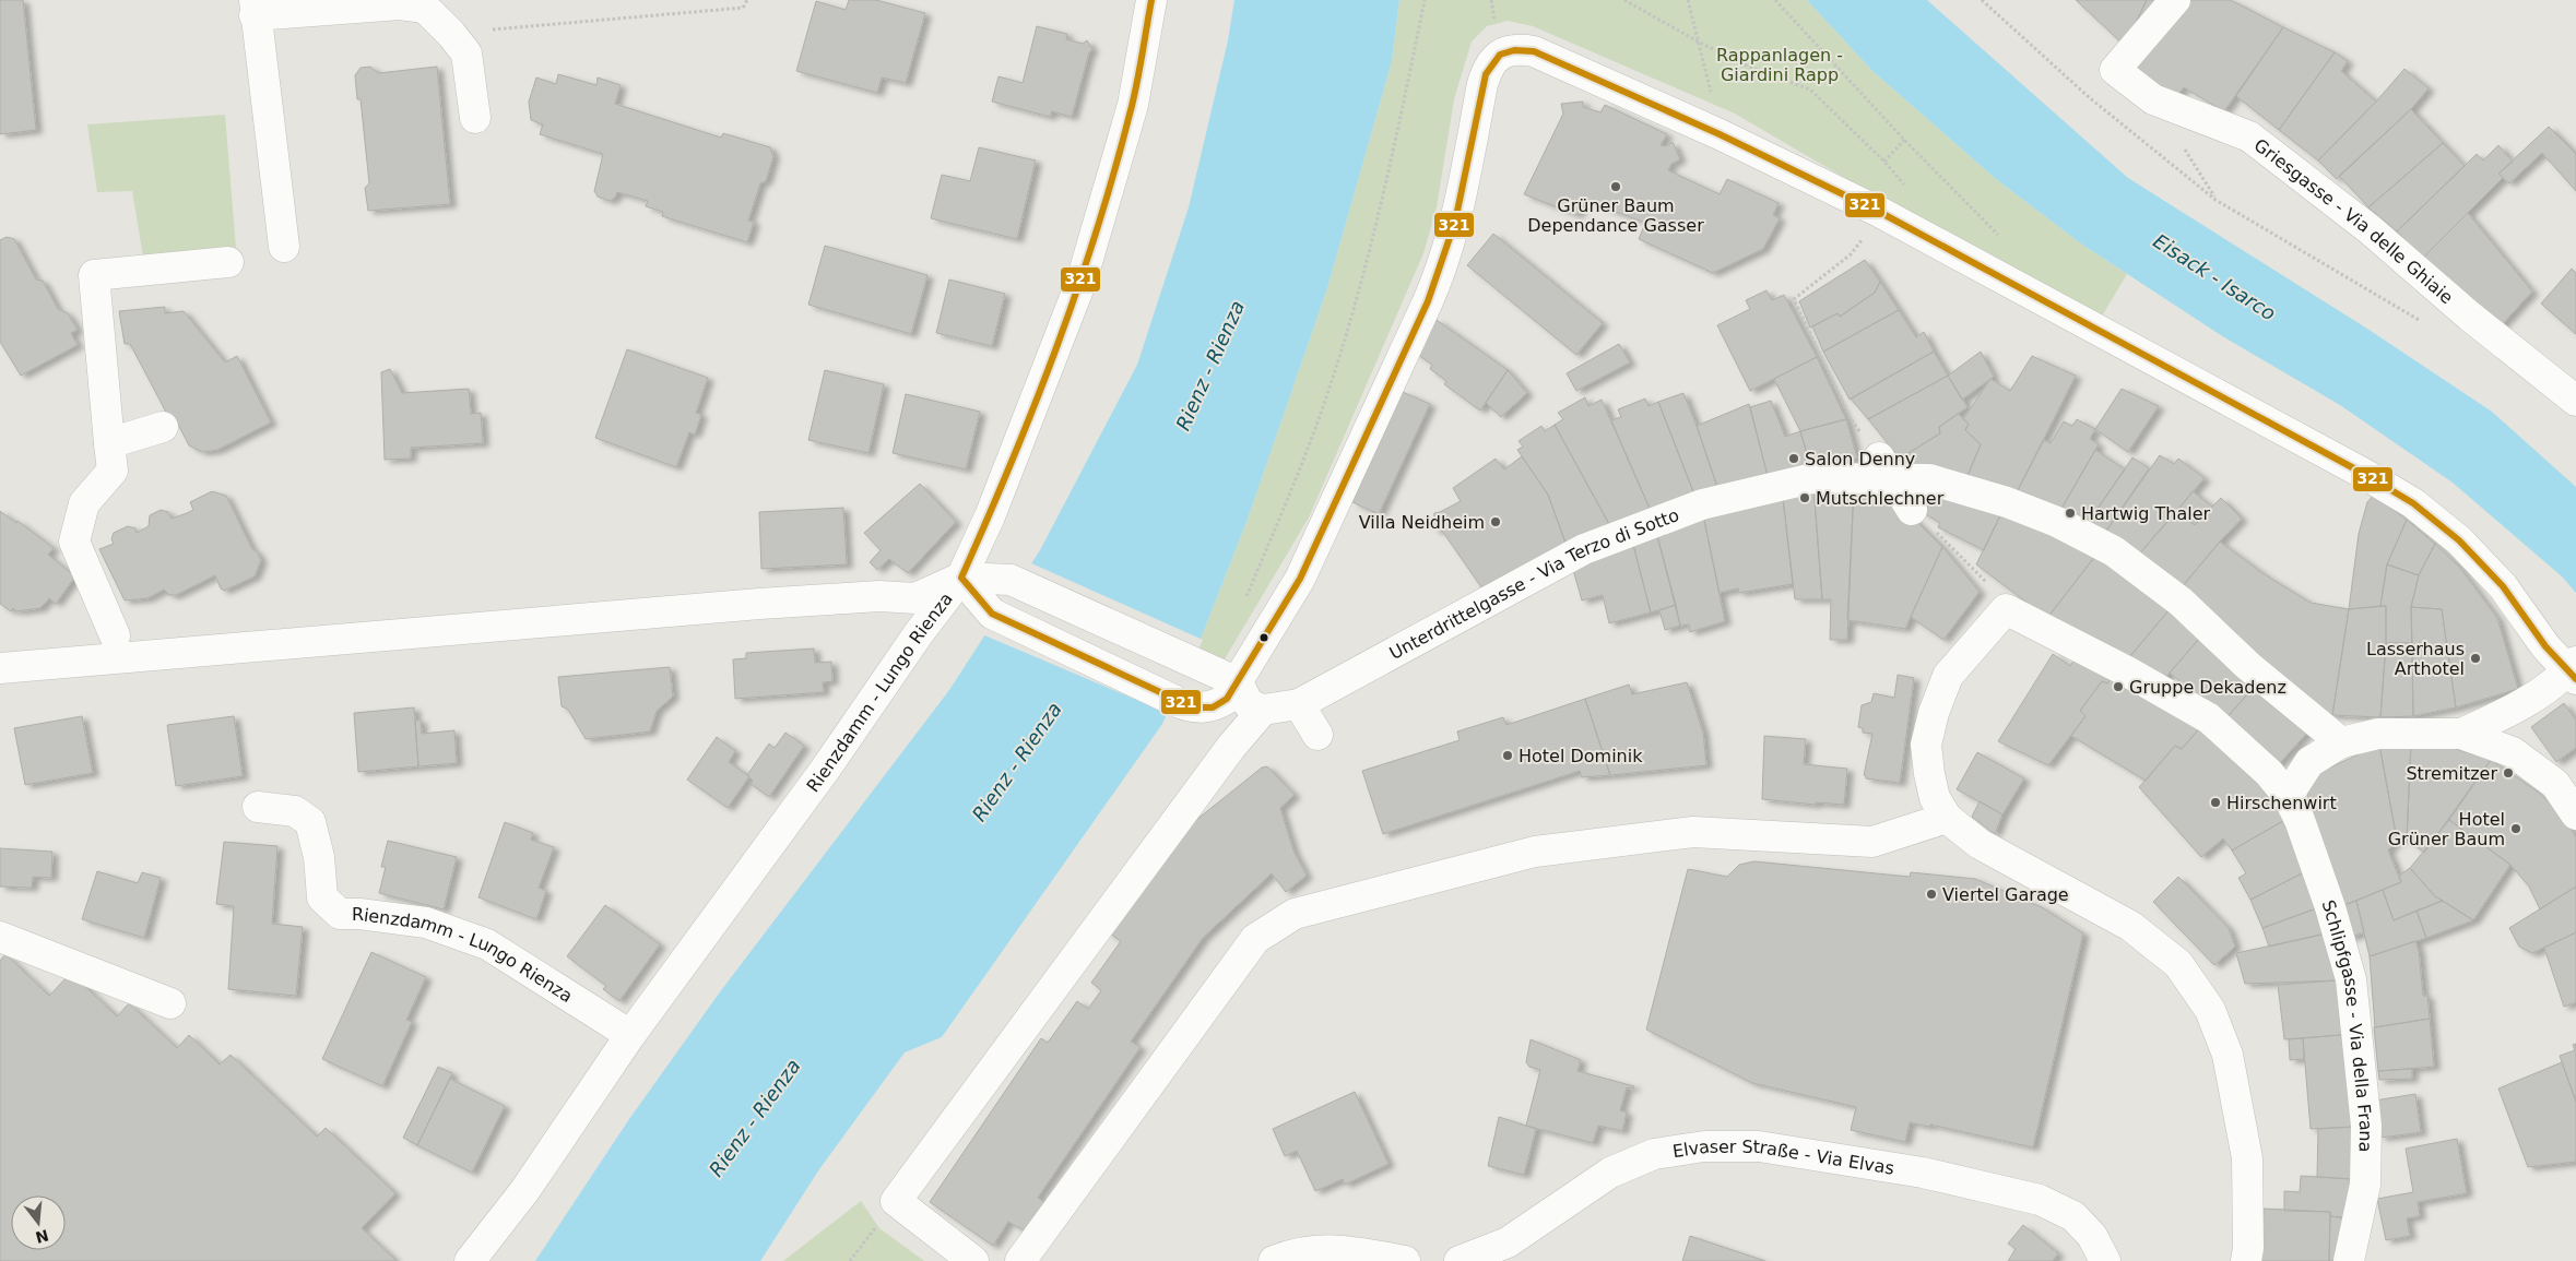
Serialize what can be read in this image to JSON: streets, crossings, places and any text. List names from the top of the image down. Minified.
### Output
{"streets":{"street":["Griesgasse - Via delle Ghiaie","Unterdrittelgasse - Via Terzo di Sotto","Rienzdamm - Lungo Rienza","Schlipfgasse - Via della Frana","Elvaser Straße - Via Elvas"]},"water":["Eisack - Isarco","Rienz - Rienza"],"parks":["Rappanlagen - Giardini Rapp"],"places":["Grüner Baum Dependance Gasser","Salon Denny","Mutschlechner","Hartwig Thaler","Villa Neidheim","Lasserhaus Arthotel","Gruppe Dekadenz","Hotel Dominik","Stremitzer","Hirschenwirt","Hotel Grüner Baum","Viertel Garage"],"lines":["transit line 321"],"north":"bottom"}
